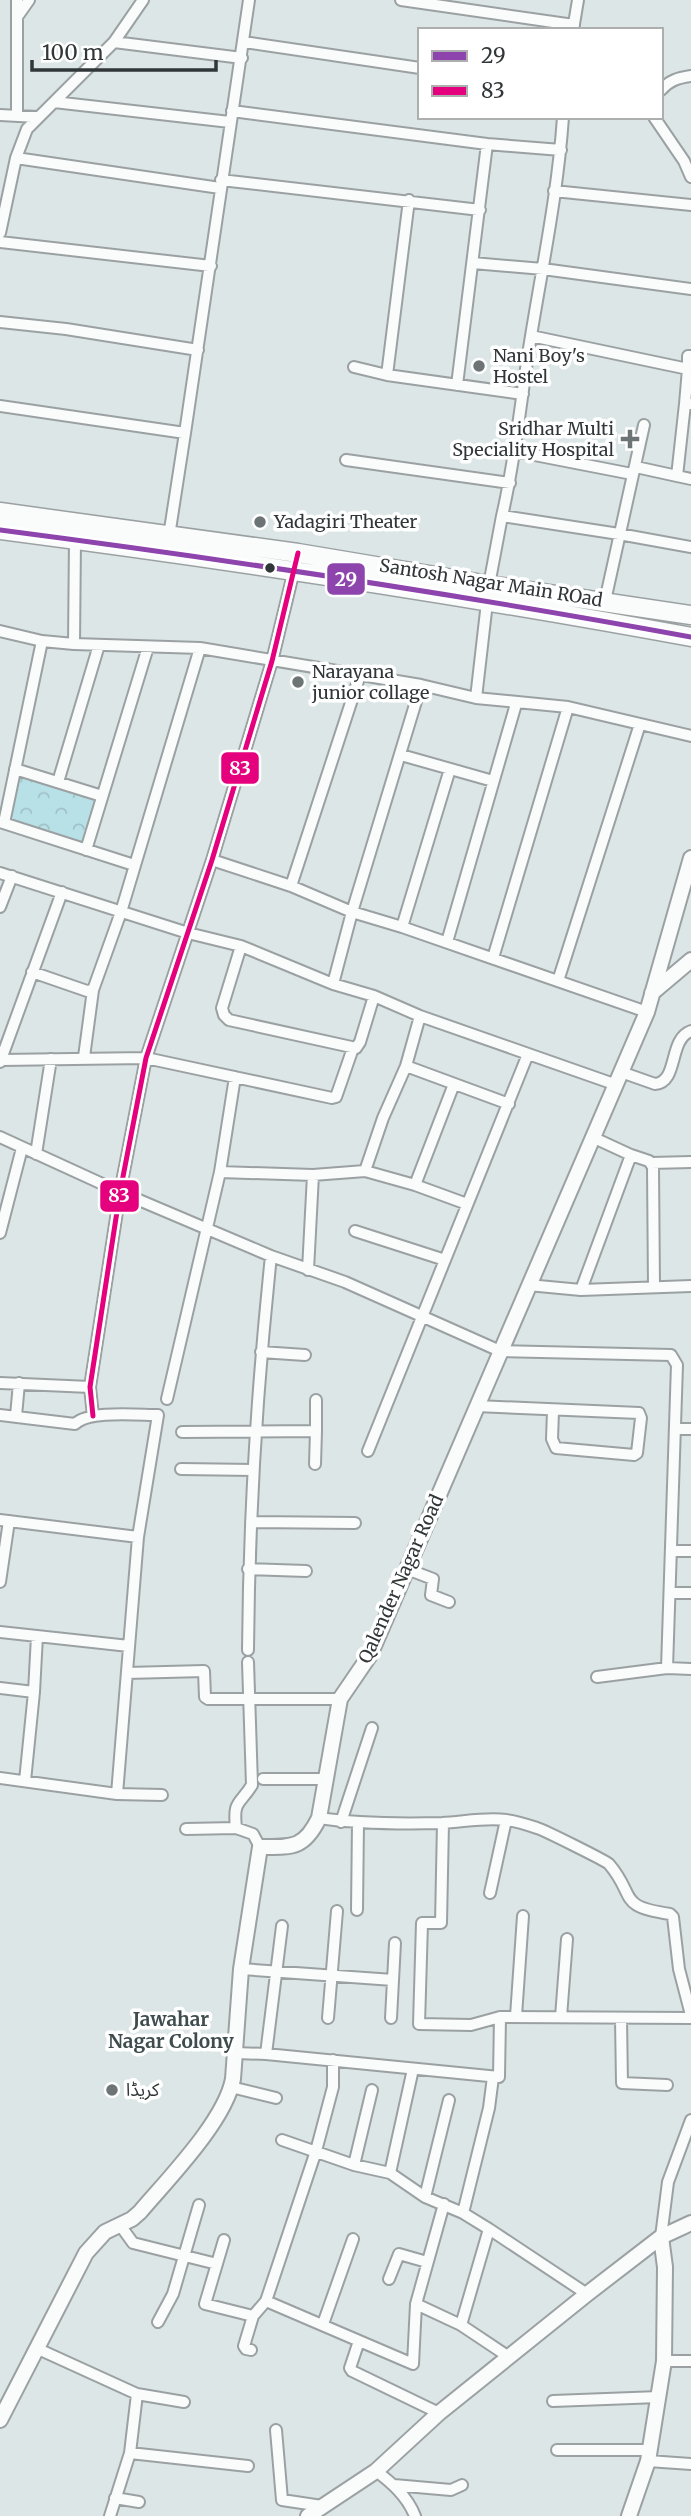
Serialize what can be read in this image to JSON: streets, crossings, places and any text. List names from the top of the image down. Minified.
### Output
{"streets":{"main road":["Santosh Nagar Main ROad"],"street":["Qalender Nagar Road"]},"districts":["Jawahar Nagar Colony"],"places":{"other":["Nani Boy's Hostel","Yadagiri Theater","Narayana junior collage","کریڈا"],"health":["Sridhar Multi Speciality Hospital"]},"lines":["transit line 29","transit line 83"],"legend":["29","83"],"scale_bar":"100 m"}
